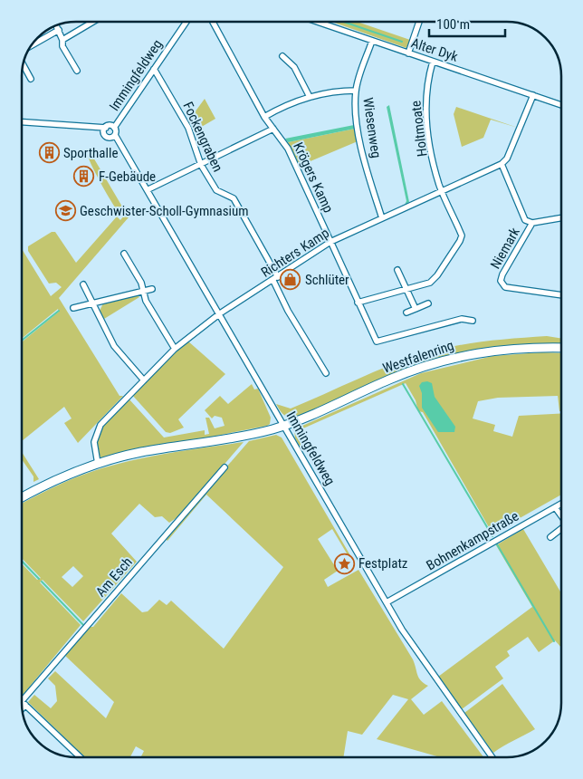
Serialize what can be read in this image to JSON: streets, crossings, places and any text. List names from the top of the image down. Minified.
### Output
{"streets":{"street":["Alter Dyk","Immingfeldweg","Wiesenweg","Holtmoate","Fockengraben","Krögers Kamp","Niemark","Richters Kamp","Westfalenring","Bohnenkampstraße","Am Esch"]},"crossings":[["Alter Dyk","Wiesenweg"],["Alter Dyk","Holtmoate"],["Immingfeldweg","Fockengraben"],["Immingfeldweg","Richters Kamp"],["Immingfeldweg","Westfalenring"],["Immingfeldweg","Bohnenkampstraße"],["Wiesenweg","Richters Kamp"],["Holtmoate","Krögers Kamp"],["Holtmoate","Richters Kamp"],["Fockengraben","Richters Kamp"],["Krögers Kamp","Richters Kamp"],["Niemark","Richters Kamp"],["Richters Kamp","Westfalenring"]],"places":{"building":["Sporthalle","F-Gebäude"],"school or university":["Geschwister-Scholl-Gymnasium"],"shop":["Schlüter"],"place":["Festplatz"]},"scale_bar":"100 m"}
